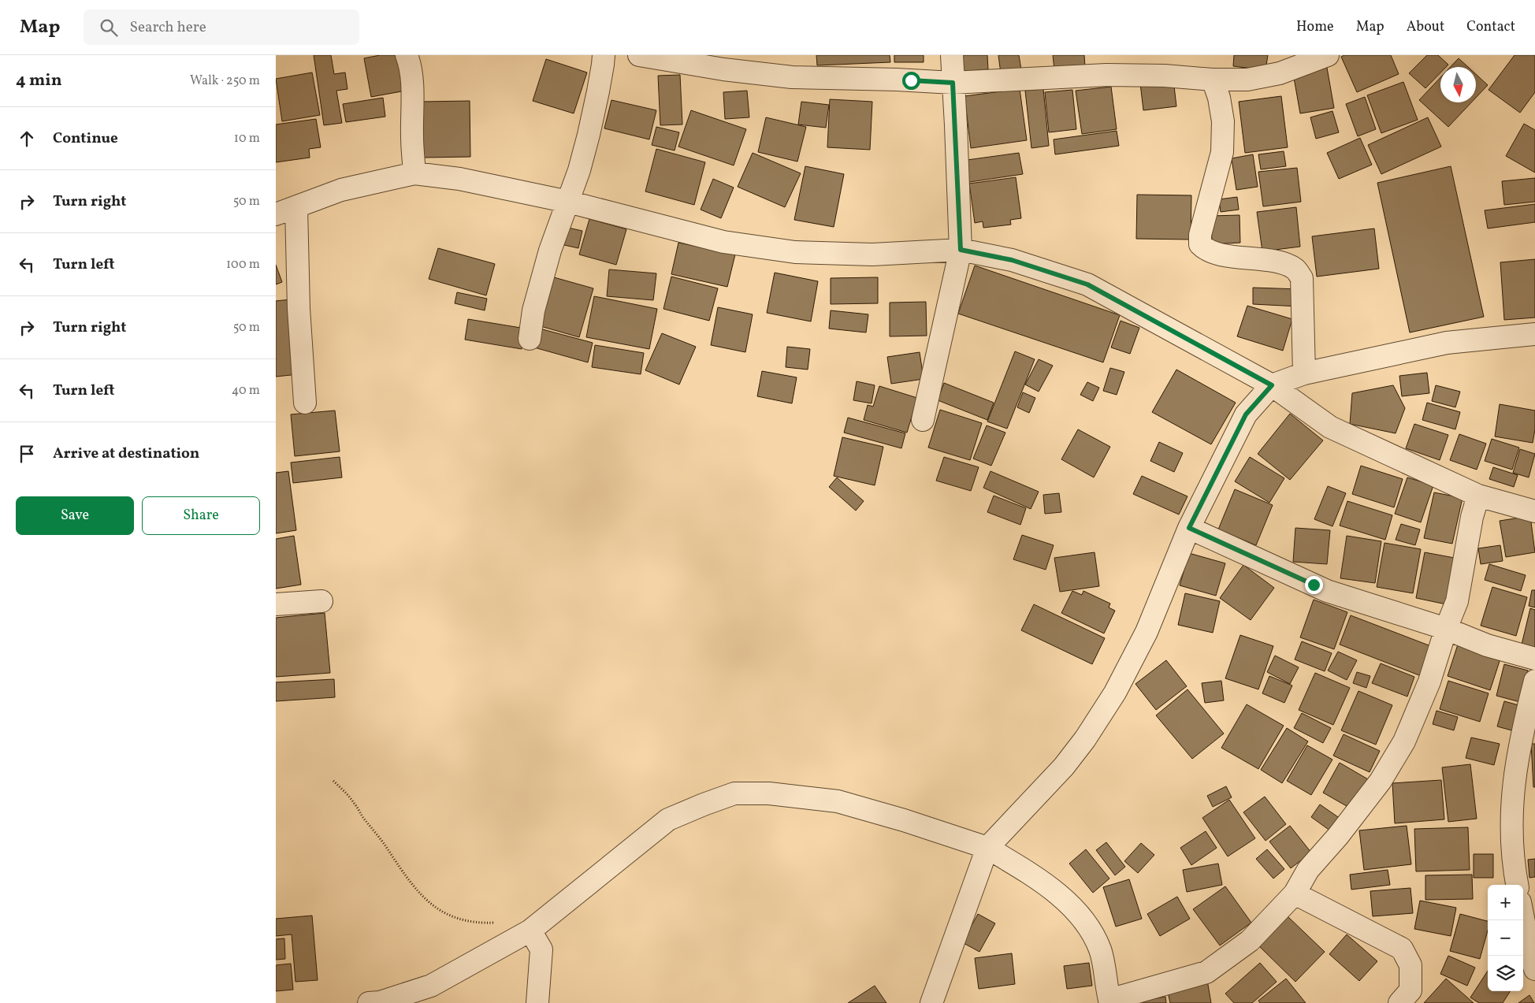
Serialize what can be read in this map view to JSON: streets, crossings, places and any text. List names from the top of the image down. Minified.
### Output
{"north":"bottom","page":{"header":"Map","search":"Search here","nav":["Home","Map","About","Contact"],"heading":["4 min","Walk · 250 m"],"list":[["Continue","10 m"],["Turn right","50 m"],["Turn left","100 m"],["Turn right","50 m"],["Turn left","40 m"],"Arrive at destination"],"buttons":["Save","Share"],"map_buttons":["+","−"]}}
